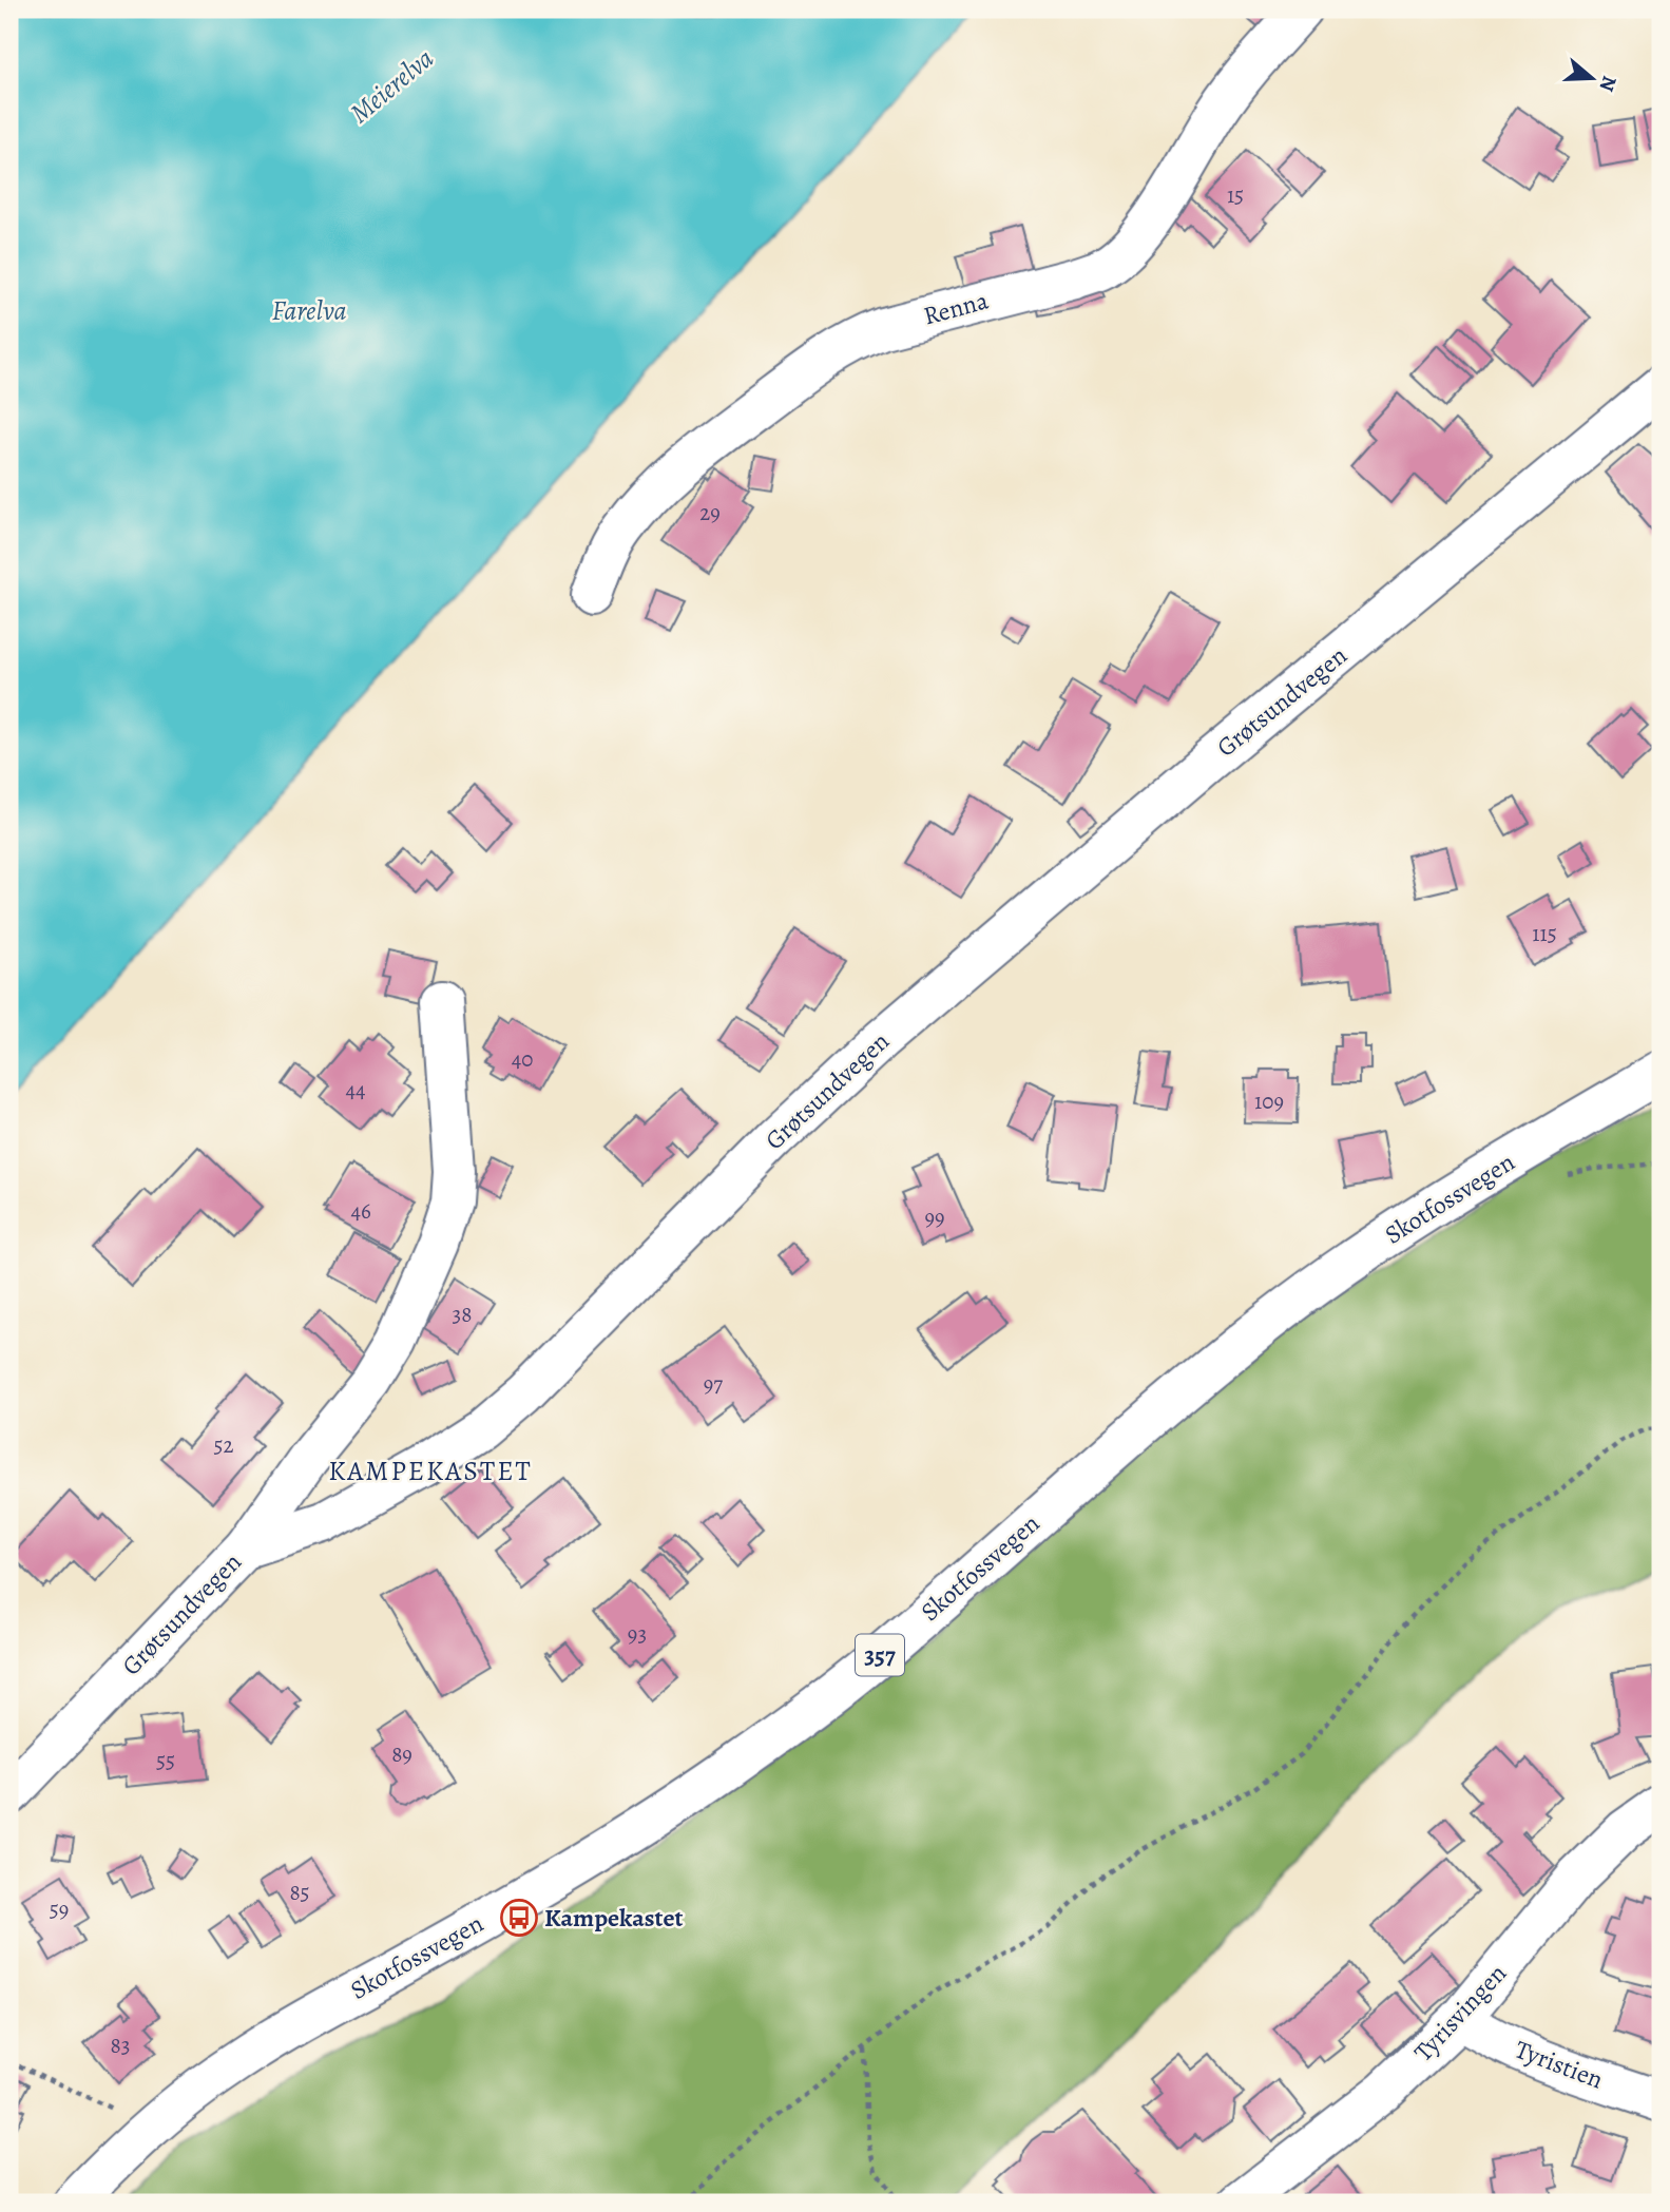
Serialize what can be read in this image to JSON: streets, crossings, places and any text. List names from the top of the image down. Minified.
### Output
{"streets":{"street":["Renna","Grøtsundvegen","Skotfossvegen","357","Tyrisvingen","Tyristien"]},"crossings":[["Tyrisvingen","Tyristien"]],"districts":["KAMPEKASTET"],"water":["Meierelva","Farelva"],"places":{"bus stop":["Kampekastet"]},"house_numbers":["15","29","115","40","44","109","46","99","38","97","52","93","89","55","85","59","83"],"north":"right"}
